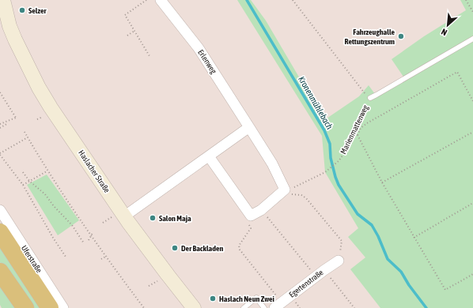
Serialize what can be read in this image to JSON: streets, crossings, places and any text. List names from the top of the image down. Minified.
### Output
{"streets":{"street":["Erlenweg","Haslacher Straße","Uferstraße","Egertenstraße"],"lane":["Marienmattenweg"]},"water":["Kronenmühlebach"],"places":["Selzer","Fahrzeughalle Rettungszentrum","Salon Maja","Der Backladen","Haslach Neun Zwei"],"north":"bottom left"}
